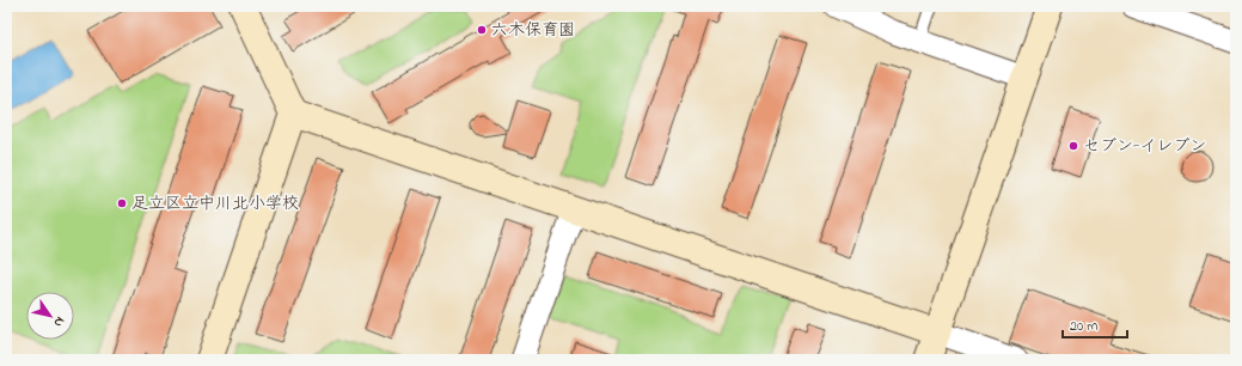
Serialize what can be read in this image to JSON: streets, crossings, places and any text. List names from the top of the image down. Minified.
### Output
{"places":["六木保育園","セブン-イレブン","足立区立中川北小学校"],"scale_bar":"20 m","north":"bottom right"}
